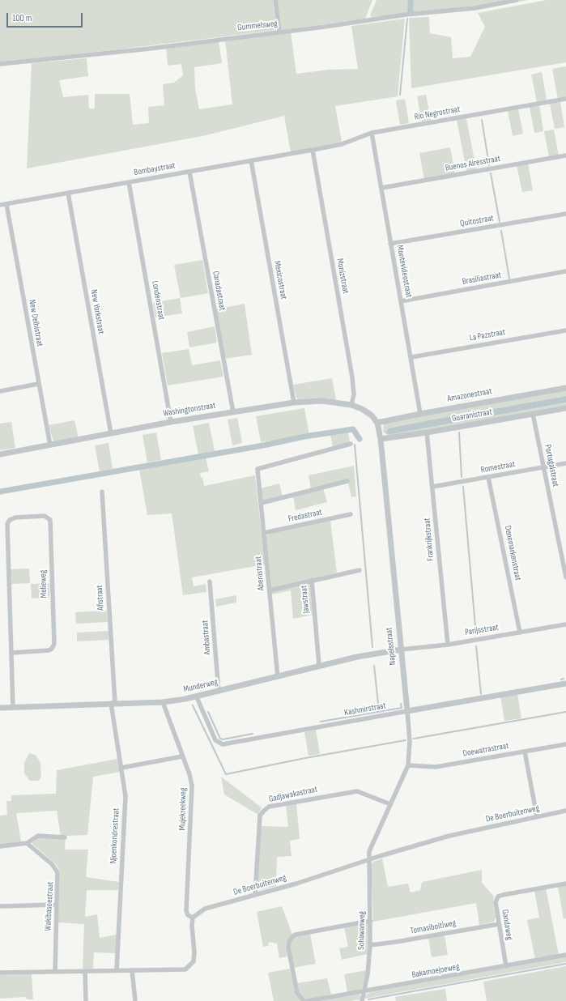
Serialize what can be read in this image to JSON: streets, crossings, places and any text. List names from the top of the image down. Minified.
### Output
{"streets":{"street":["Gummelsweg","Rio Negrostraat","Buenos Airesstraat","Bombaystraat","Quitostraat","Montevideostraat","Monizstraat","Brasiliastraat","Mexicostraat","Canadastraat","Londenstraat","New Yorkstraat","New Delhistraat","La Pazstraat","Amazonestraat","Washingtonstraat","Guaranistraat","Portugalstraat","Romestraat","Fredastraat","Frankrijkstraat","Denemarkenstraat","Abenistraat","Melieweg","Afistraat","Jawstraat","Parijsstraat","Ambastraat","Napelsstraat","Munderweg","Kashmirstraat","Doewatrastraat","Gadjawakastraat","Mujekreekweg","De Boerbuitenweg","Njoenkondrestraat","Wakibasoestraat","Gandaweg","Tomasiboitiweg","Sohawanweg","Bakamoejoeweg"]},"crossings":[["Rio Negrostraat","Bombaystraat"],["Rio Negrostraat","Montevideostraat"],["Rio Negrostraat","Monizstraat"],["Buenos Airesstraat","Montevideostraat"],["Bombaystraat","Monizstraat"],["Bombaystraat","Mexicostraat"],["Bombaystraat","Canadastraat"],["Bombaystraat","Londenstraat"],["Bombaystraat","New Yorkstraat"],["Bombaystraat","New Delhistraat"],["Quitostraat","Montevideostraat"],["Montevideostraat","Brasiliastraat"],["Montevideostraat","La Pazstraat"],["Montevideostraat","Amazonestraat"],["Monizstraat","Washingtonstraat"],["Mexicostraat","Washingtonstraat"],["Canadastraat","Washingtonstraat"],["Londenstraat","Washingtonstraat"],["New Yorkstraat","Washingtonstraat"],["New Delhistraat","Washingtonstraat"],["Amazonestraat","Washingtonstraat"],["Amazonestraat","Napelsstraat"],["Washingtonstraat","Napelsstraat"],["Guaranistraat","Portugalstraat"],["Guaranistraat","Frankrijkstraat"],["Guaranistraat","Napelsstraat"],["Portugalstraat","Romestraat"],["Romestraat","Frankrijkstraat"],["Romestraat","Denemarkenstraat"],["Fredastraat","Abenistraat"],["Frankrijkstraat","Parijsstraat"],["Denemarkenstraat","Parijsstraat"],["Abenistraat","Munderweg"],["Afistraat","Munderweg"],["Afistraat","Njoenkondrestraat"],["Jawstraat","Munderweg"],["Parijsstraat","Napelsstraat"],["Parijsstraat","Munderweg"],["Ambastraat","Munderweg"],["Napelsstraat","Munderweg"],["Napelsstraat","Kashmirstraat"],["Napelsstraat","Doewatrastraat"],["Napelsstraat","Gadjawakastraat"],["Napelsstraat","De Boerbuitenweg"],["Napelsstraat","Sohawanweg"],["Munderweg","Kashmirstraat"],["Munderweg","Mujekreekweg"],["Munderweg","Njoenkondrestraat"],["Gadjawakastraat","De Boerbuitenweg"],["Mujekreekweg","De Boerbuitenweg"],["De Boerbuitenweg","Sohawanweg"],["Gandaweg","Tomasiboitiweg"],["Gandaweg","Bakamoejoeweg"],["Tomasiboitiweg","Sohawanweg"],["Sohawanweg","Bakamoejoeweg"]],"scale_bar":"100 m"}
